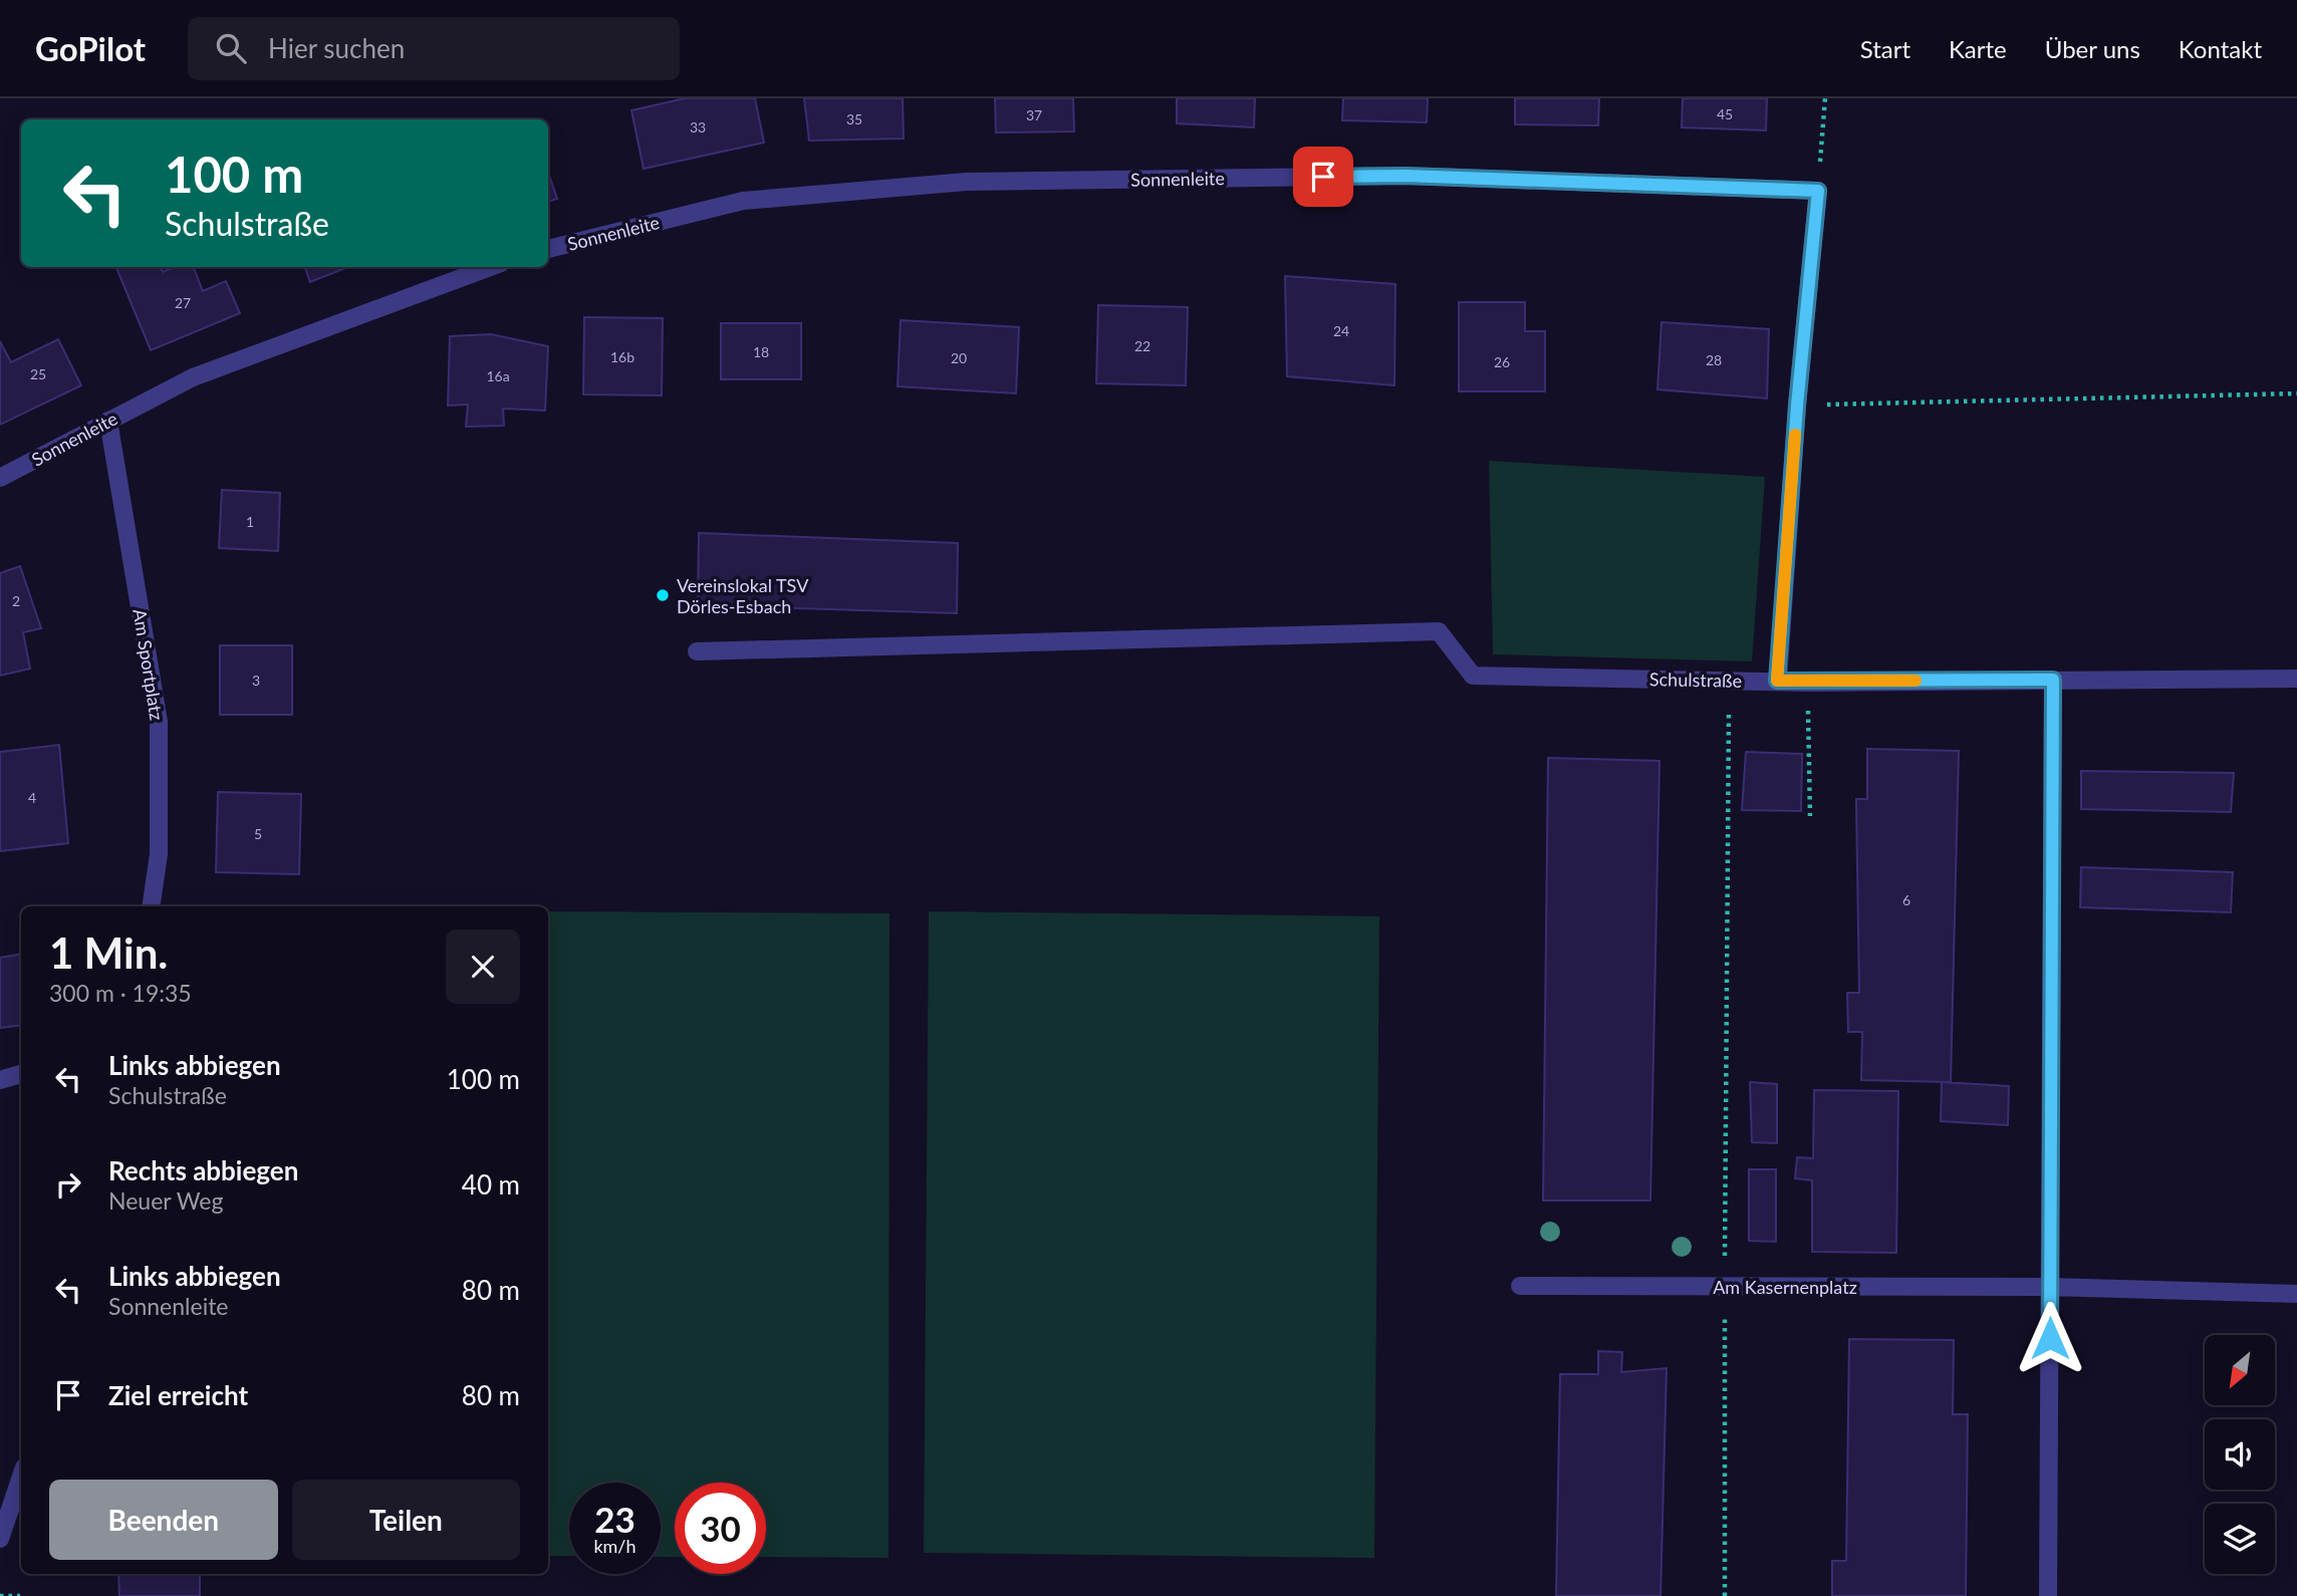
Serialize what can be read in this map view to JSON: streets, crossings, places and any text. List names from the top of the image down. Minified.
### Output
{"streets":{"street":["Sonnenleite","Am Sportplatz","Schulstraße","Am Kasernenplatz"]},"crossings":[["Sonnenleite","Am Sportplatz"]],"places":["Vereinslokal TSV Dörles-Esbach"],"house_numbers":["45","37","35","33","27","24","22","18","16b","20","28","26","25","16a","1","2","3","4","5","6"],"north":"bottom left","page":{"header":"GoPilot","search":"Hier suchen","nav":["Start","Karte","Über uns","Kontakt"],"turn":["100 m","Schulstraße"],"heading":["1 Min.","300 m · 19:35"],"list":[{"name":"Links abbiegen","note":"Schulstraße","value":"100 m"},{"name":"Rechts abbiegen","note":"Neuer Weg","value":"40 m"},{"name":"Links abbiegen","note":"Sonnenleite","value":"80 m"},{"name":"Ziel erreicht","value":"80 m"}],"buttons":["Beenden","Teilen"],"speed":"23 km/h","limit":"30"}}
